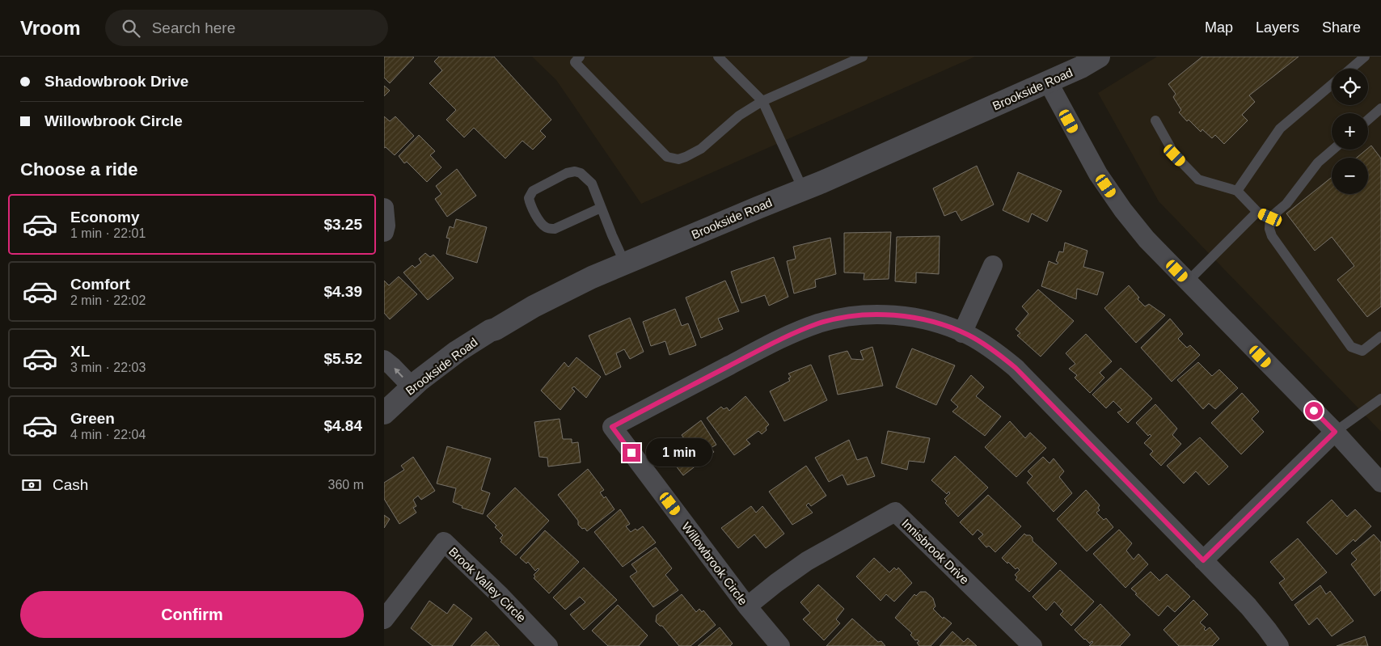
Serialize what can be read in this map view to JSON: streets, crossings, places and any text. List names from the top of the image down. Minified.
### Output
{"streets":{"street":["Brookside Road","Innisbrook Drive","Willowbrook Circle","Brook Valley Circle"]},"crossings":[["Innisbrook Drive","Willowbrook Circle"]],"page":{"header":"Vroom","search":"Search here","nav":["Map","Layers","Share"],"banner":["Shadowbrook Drive","Willowbrook Circle"],"map_buttons":["+","−"],"heading":"Choose a ride","list":[{"name":"Economy","note":"1 min · 22:01","value":"$3.25"},{"name":"Comfort","note":"2 min · 22:02","value":"$4.39"},{"name":"XL","note":"3 min · 22:03","value":"$5.52"},{"name":"Green","note":"4 min · 22:04","value":"$4.84"}],"bubble":"1 min","pay":["Cash","360 m"],"buttons":"Confirm"}}
